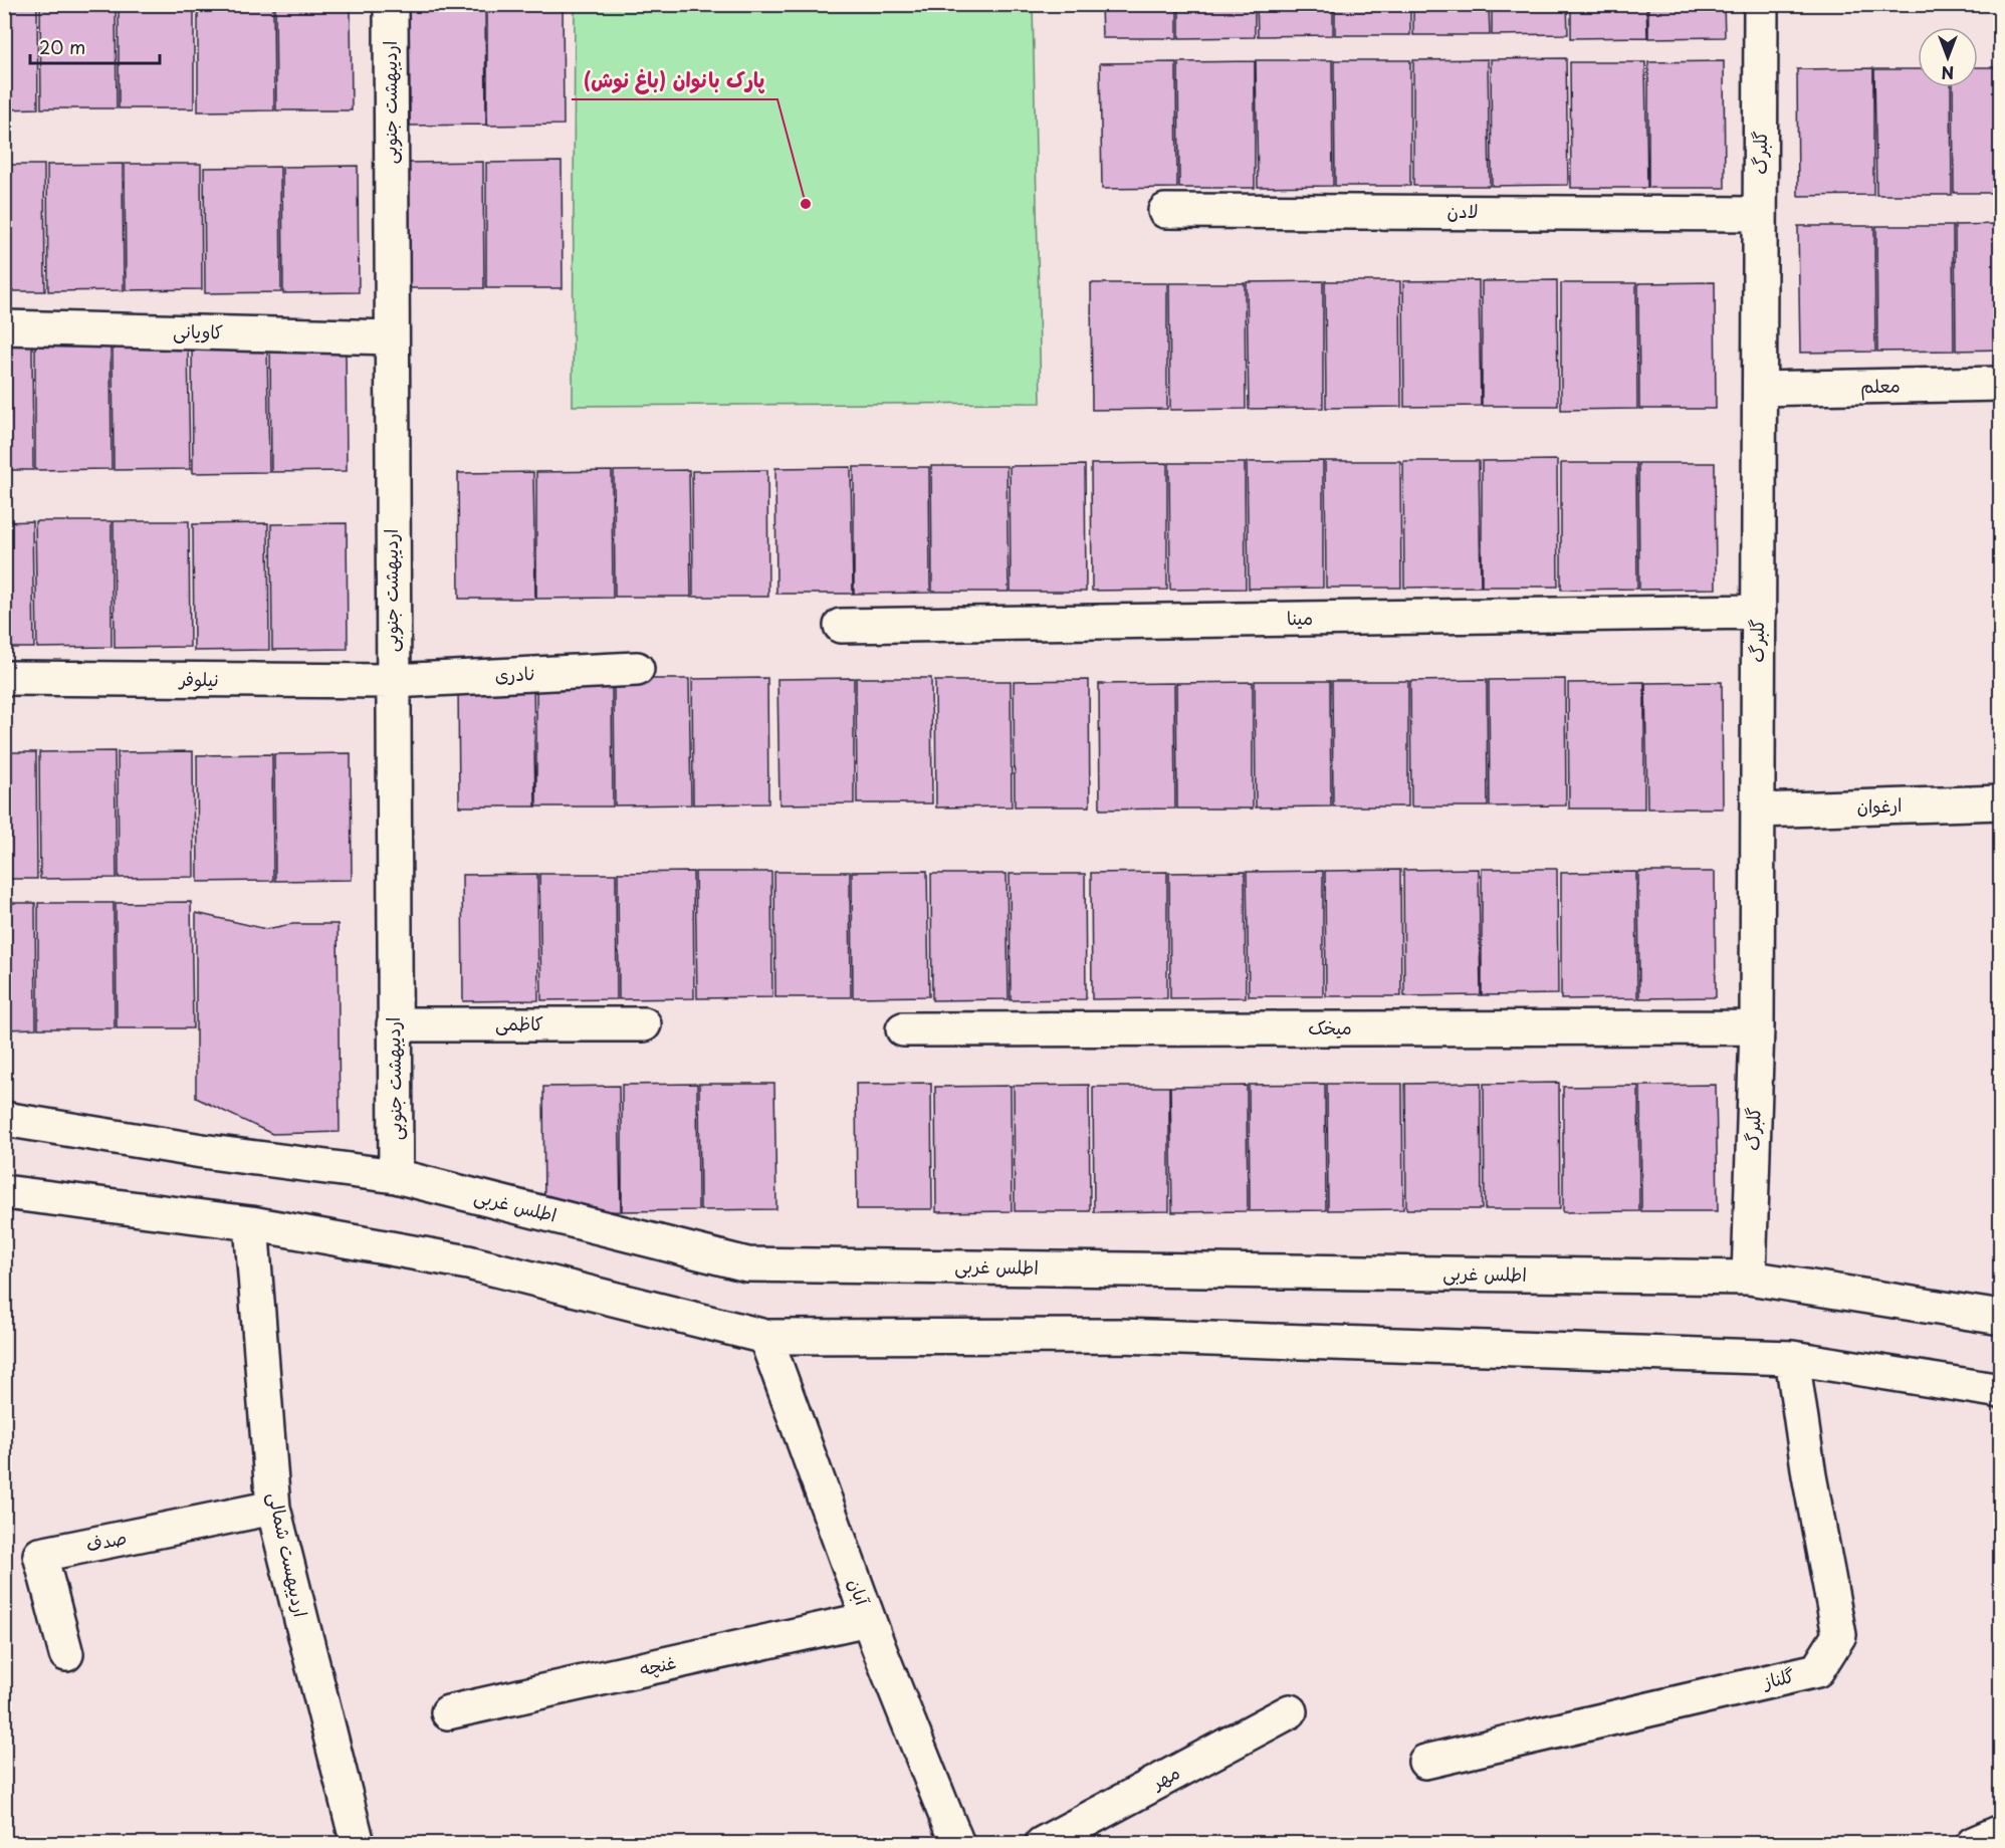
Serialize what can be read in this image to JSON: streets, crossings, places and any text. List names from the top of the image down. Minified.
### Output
{"streets":{"street":["اردیبهشت جنوبی","گلبرگ","لادن","کاویانی","معلم","مینا","نادری","نیلوفر","ارغوان","کاظمی","میخک","اطلس غربی","صدف","اردیبهست شمالی","آبان","غنچه","گلناز","مهر"]},"crossings":[["اردیبهشت جنوبی","کاویانی"],["اردیبهشت جنوبی","نادری"],["اردیبهشت جنوبی","نیلوفر"],["اردیبهشت جنوبی","کاظمی"],["اردیبهشت جنوبی","اطلس غربی"],["گلبرگ","لادن"],["گلبرگ","معلم"],["گلبرگ","مینا"],["گلبرگ","ارغوان"],["گلبرگ","میخک"],["گلبرگ","اطلس غربی"],["نادری","نیلوفر"],["صدف","اردیبهست شمالی"],["آبان","غنچه"]],"places":["پارک بانوان (باغ نوش)"],"scale_bar":"20 m","north":"bottom"}
